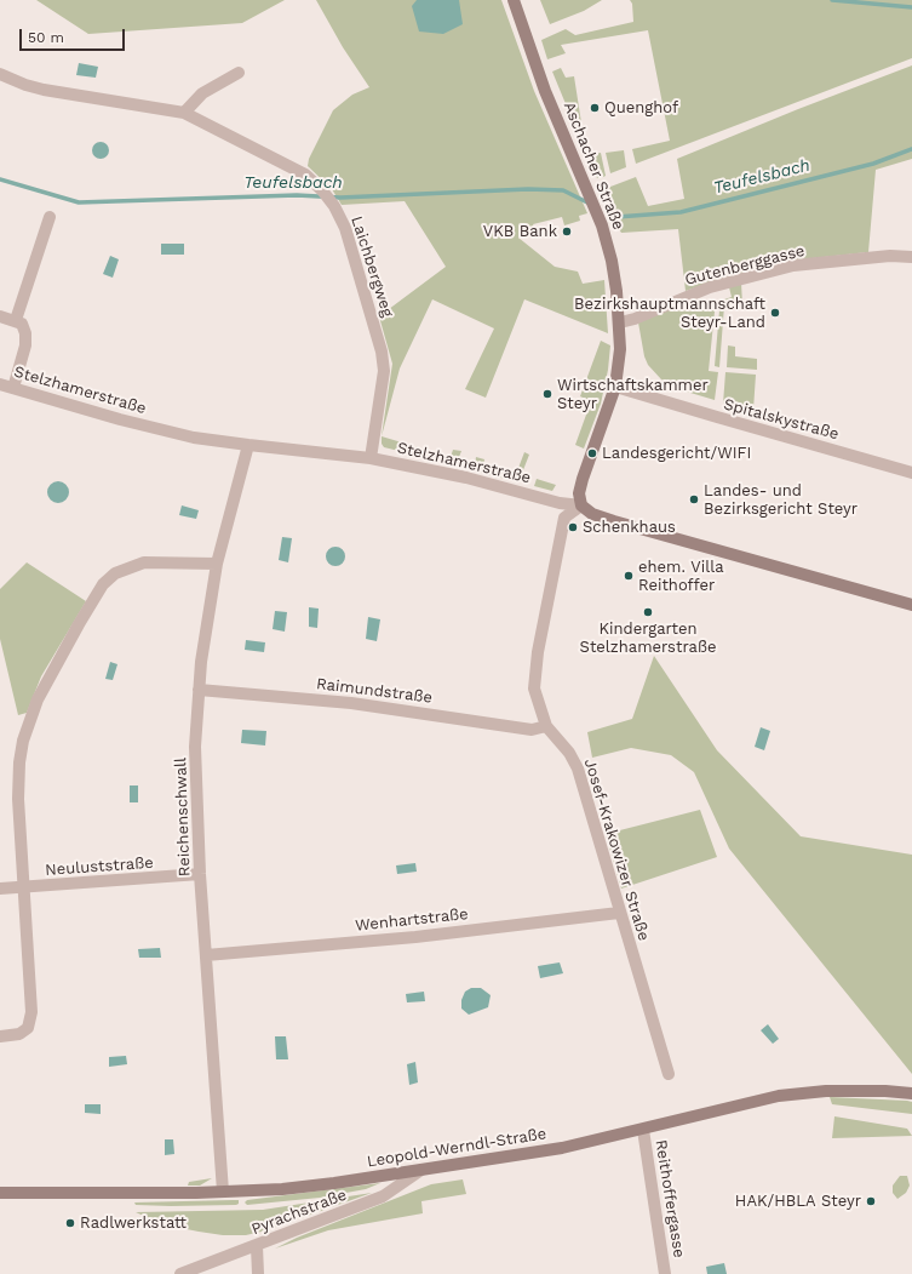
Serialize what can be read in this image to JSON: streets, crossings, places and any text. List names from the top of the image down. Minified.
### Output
{"streets":{"street":["Aschacher Straße","Gutenberggasse","Laichbergweg","Stelzhamerstraße","Spitalskystraße","Raimundstraße","Reichenschwall","Josef-Krakowizer Straße","Neuluststraße","Wenhartstraße","Leopold-Werndl-Straße","Reithoffergasse","Pyrachstraße"]},"crossings":[["Aschacher Straße","Gutenberggasse"],["Aschacher Straße","Stelzhamerstraße"],["Aschacher Straße","Spitalskystraße"],["Aschacher Straße","Josef-Krakowizer Straße"],["Laichbergweg","Stelzhamerstraße"],["Stelzhamerstraße","Reichenschwall"],["Stelzhamerstraße","Josef-Krakowizer Straße"],["Raimundstraße","Reichenschwall"],["Raimundstraße","Josef-Krakowizer Straße"],["Reichenschwall","Neuluststraße"],["Reichenschwall","Wenhartstraße"],["Reichenschwall","Leopold-Werndl-Straße"],["Josef-Krakowizer Straße","Wenhartstraße"],["Leopold-Werndl-Straße","Reithoffergasse"],["Leopold-Werndl-Straße","Pyrachstraße"]],"water":["Teufelsbach"],"places":["Quenghof","VKB Bank","Bezirkshauptmannschaft Steyr-Land","Wirtschaftskammer Steyr","Landesgericht/WIFI","Landes- und Bezirksgericht Steyr","Schenkhaus","ehem. Villa Reithoffer","Kindergarten Stelzhamerstraße","HAK/HBLA Steyr","Radlwerkstatt"],"scale_bar":"50 m"}
